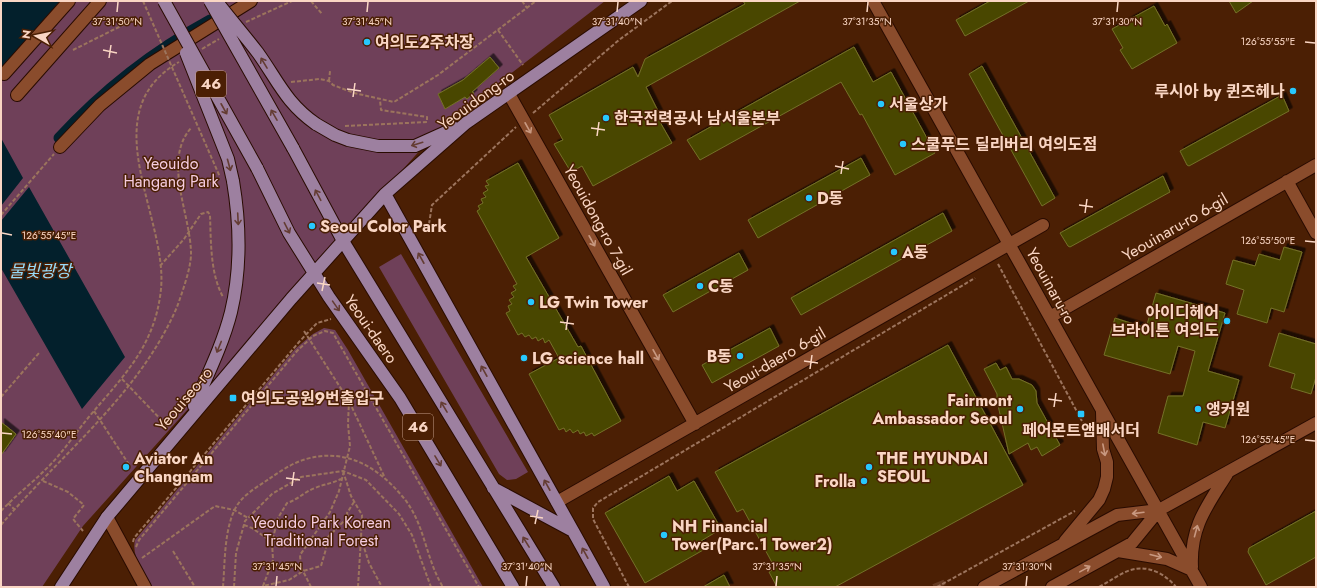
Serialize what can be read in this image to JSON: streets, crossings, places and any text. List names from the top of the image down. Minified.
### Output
{"streets":{"main road":["46","Yeouidong-ro","Yeoui-daero","Yeouiseo-ro"],"street":["Yeouidong-ro 7-gil","Yeouinaru-ro 6-gil","Yeouinaru-ro","Yeoui-daero 6-gil"]},"crossings":[["46","Yeoui-daero"],["Yeouidong-ro","Yeouidong-ro 7-gil"],["Yeouidong-ro","Yeoui-daero"],["Yeouidong-ro","Yeouiseo-ro"],["Yeouidong-ro 7-gil","Yeoui-daero 6-gil"],["Yeouinaru-ro 6-gil","Yeouinaru-ro"],["Yeouinaru-ro","Yeoui-daero 6-gil"],["Yeoui-daero","Yeouiseo-ro"]],"one_way":["Yeouidong-ro 7-gil"],"water":["물빛광장"],"parks":["Yeouido Hangang Park","Yeouido Park Korean Traditional Forest"],"places":{"other":["여의도2주차장","루시아 by 퀸즈헤나","서울상가","한국전력공사 남서울본부","스쿨푸드 딜리버리 여의도점","D동","Seoul Color Park","A동","C동","LG Twin Tower","아이디헤어 브라이튼 여의도","B동","LG science hall","Fairmont Ambassador Seoul","앵커원","Aviator An Changnam","THE HYUNDAI SEOUL","Frolla","NH Financial Tower(Parc.1 Tower2)"],"transit":["여의도공원9번출입구","페어몬트앰배서더"]},"north":"left","coordinates":["37°31'30\"N","37°31'50\"N","37°31'45\"N","37°31'40\"N","37°31'35\"N","126°55'55\"E","126°55'45\"E","126°55'50\"E","126°55'40\"E"]}
